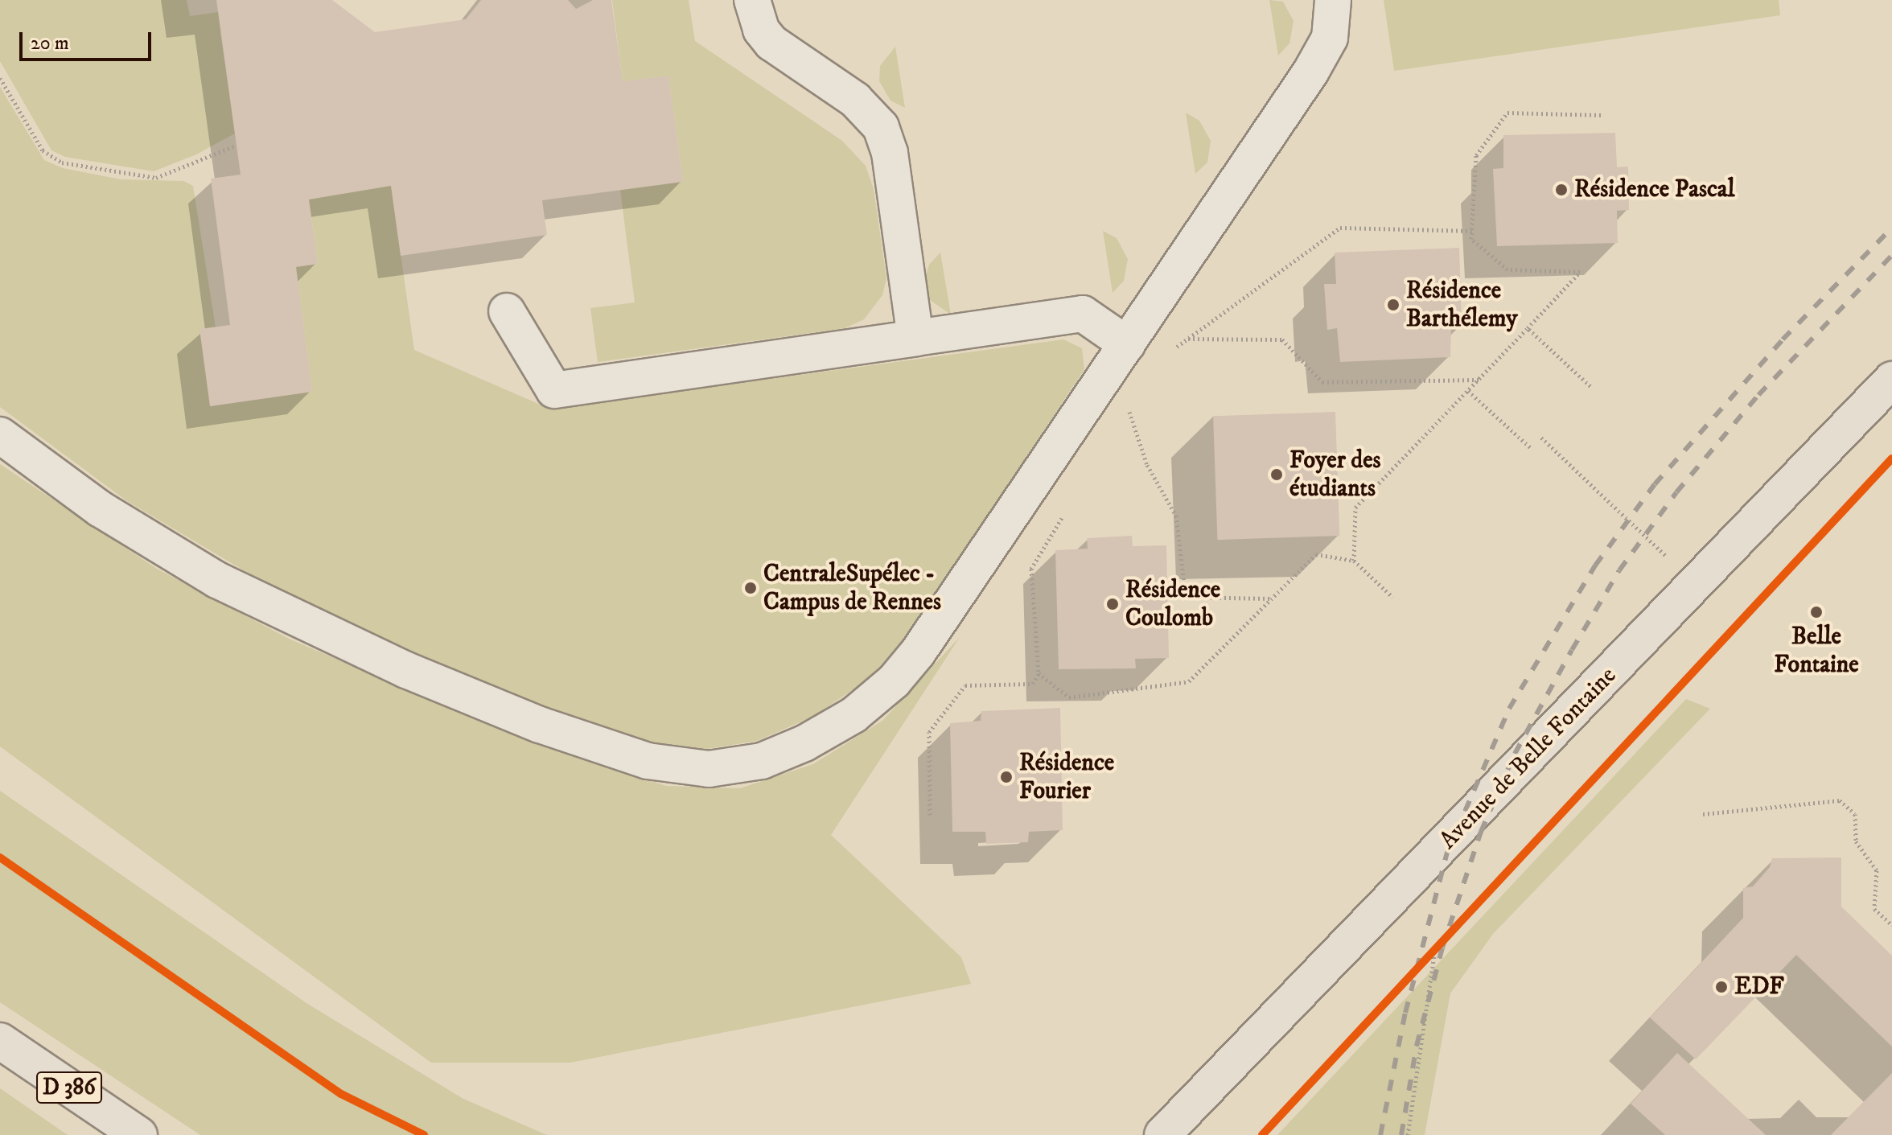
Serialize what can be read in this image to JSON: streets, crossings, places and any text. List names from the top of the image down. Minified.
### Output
{"streets":{"main road":["Avenue de Belle Fontaine","D 386"]},"places":["Résidence Pascal","Résidence Barthélemy","Foyer des étudiants","CentraleSupélec - Campus de Rennes","Résidence Coulomb","Belle Fontaine","Résidence Fourier","EDF"],"scale_bar":"20 m"}
